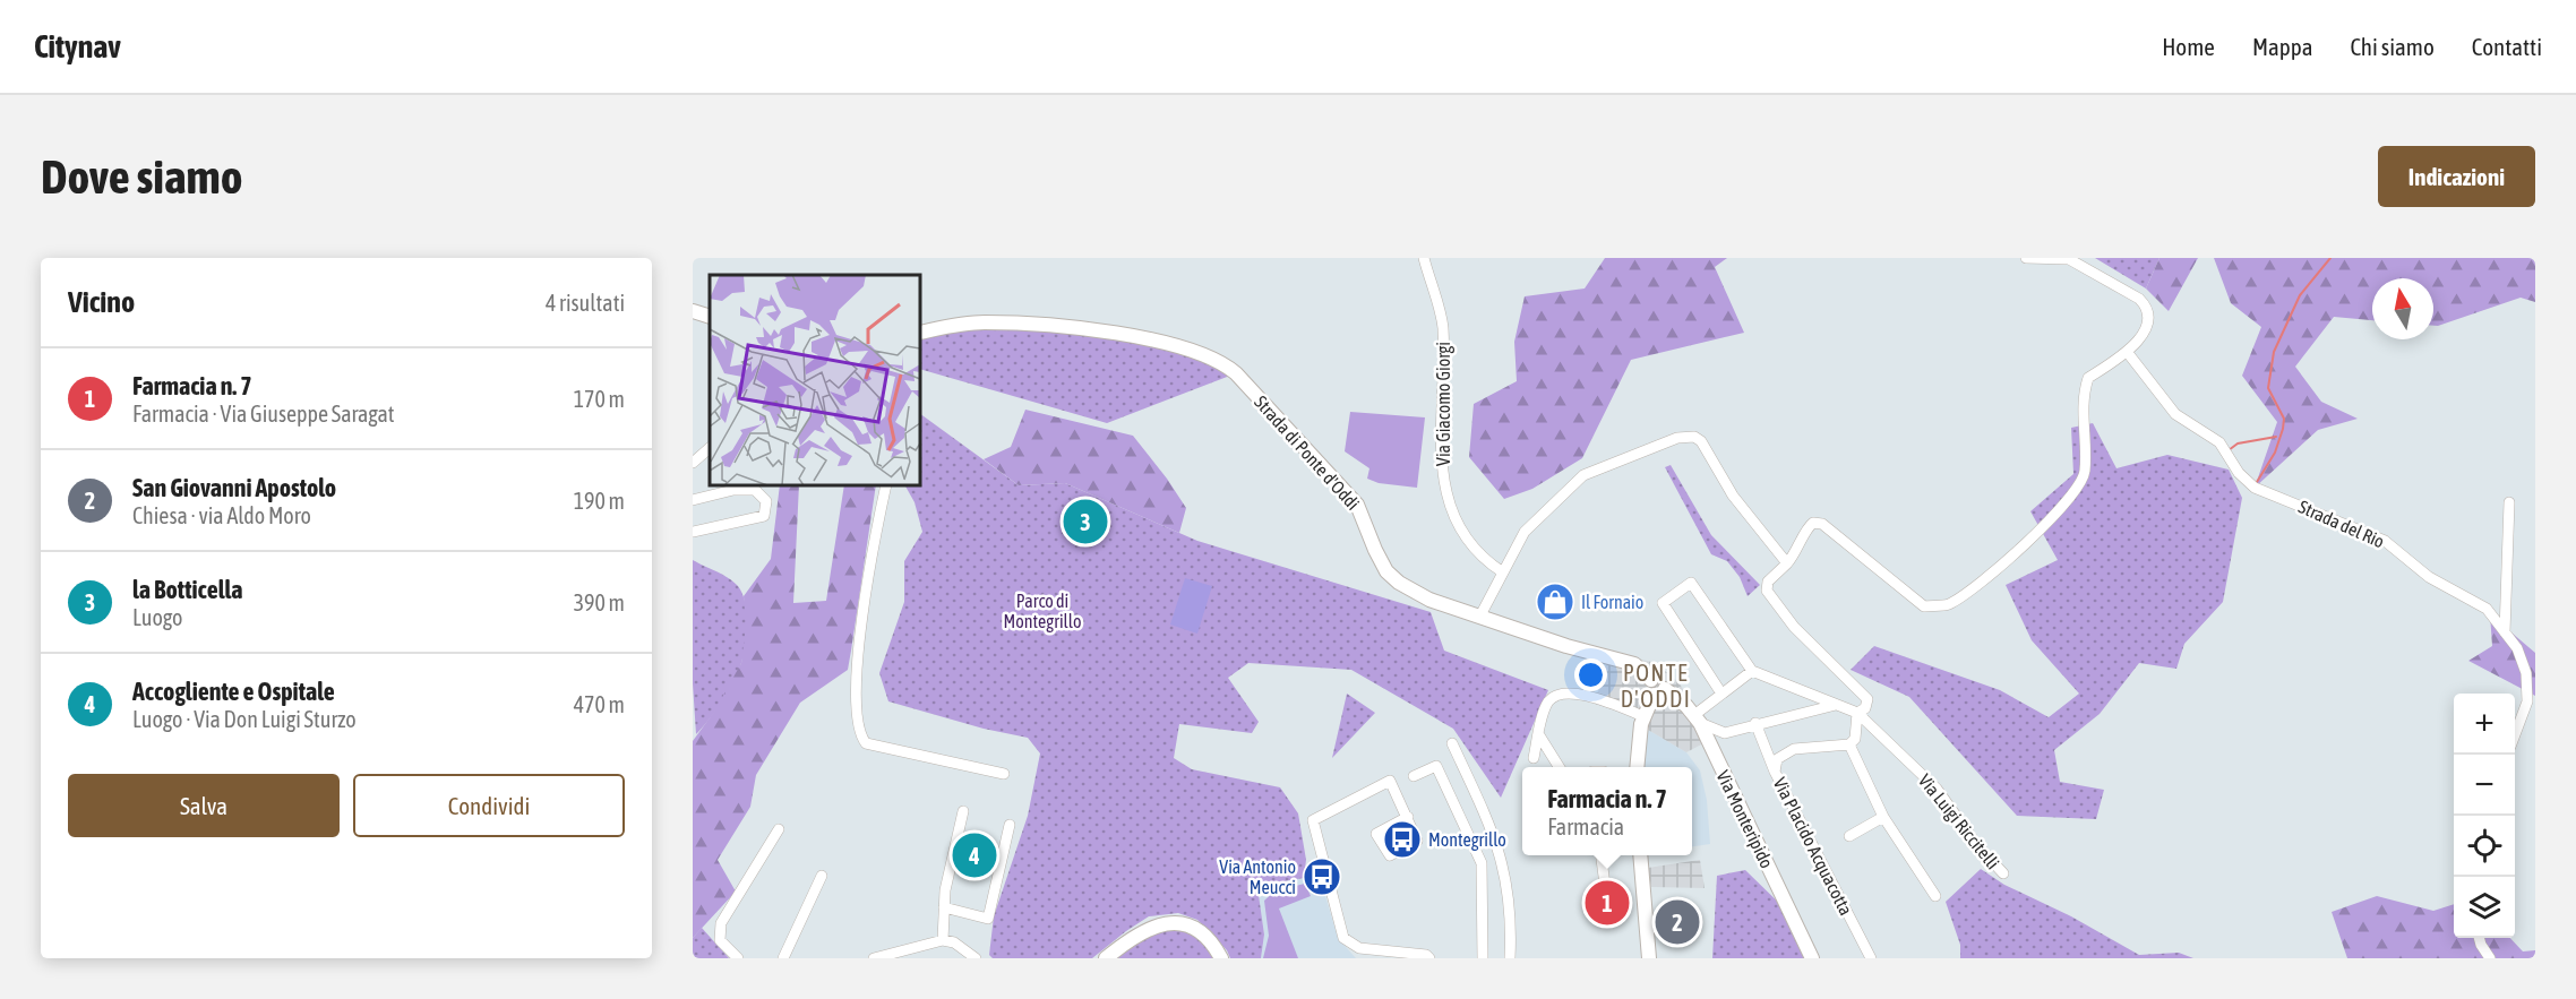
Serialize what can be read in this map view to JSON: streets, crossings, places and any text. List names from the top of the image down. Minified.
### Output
{"streets":{"street":["Via Giacomo Giorgi","Strada di Ponte d'Oddi","Strada del Rio","Via Monteripido","Via Luigi Riccitelli","Via Placido Acquacotta"]},"crossings":[["Strada di Ponte d'Oddi","Via Monteripido"]],"districts":["PONTE D'ODDI"],"parks":["Parco di Montegrillo"],"places":{"shop":["Il Fornaio"],"bus stop":["Montegrillo","Via Antonio Meucci"]},"north":"top","page":{"header":"Citynav","nav":["Home","Mappa","Chi siamo","Contatti"],"buttons":["Indicazioni",["Salva","Condividi"]],"title":"Dove siamo","heading":["Vicino","4 risultati"],"list":[{"mark":"1","name":"Farmacia n. 7","note":"Farmacia · Via Giuseppe Saragat","value":"170 m"},{"mark":"2","name":"San Giovanni Apostolo","note":"Chiesa · via Aldo Moro","value":"190 m"},{"mark":"3","name":"la Botticella","note":"Luogo","value":"390 m"},{"mark":"4","name":"Accogliente e Ospitale","note":"Luogo · Via Don Luigi Sturzo","value":"470 m"}],"pins":["3","4","1","2"],"map_buttons":["+","−"],"popup":["Farmacia n. 7","Farmacia"]}}
